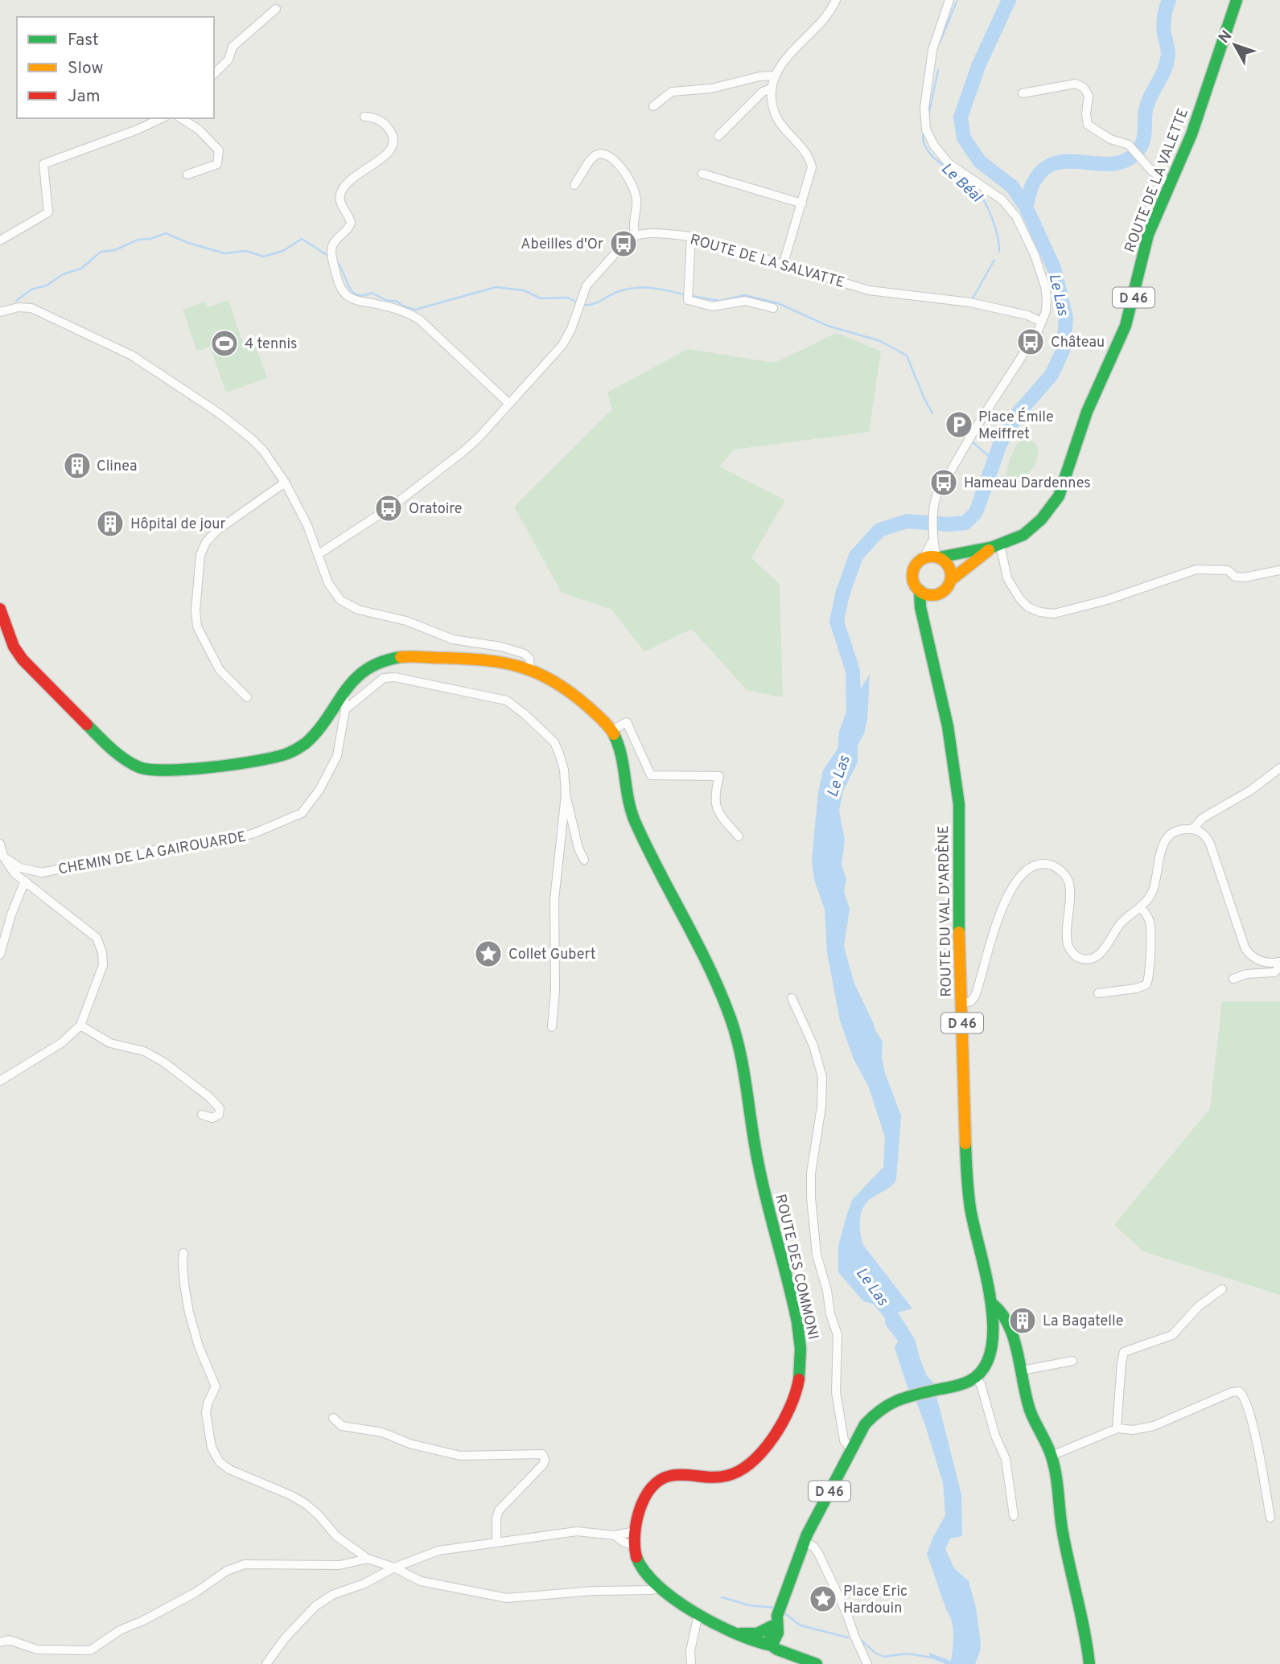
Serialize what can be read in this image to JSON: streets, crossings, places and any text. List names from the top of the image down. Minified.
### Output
{"streets":{"street":["ROUTE DE LA VALETTE","ROUTE DE LA SALVATTE","D 46","CHEMIN DE LA GAIROUARDE","ROUTE DU VAL D'ARDÈNE","ROUTE DES COMMONI"]},"crossings":[["ROUTE DE LA VALETTE","ROUTE DU VAL D'ARDÈNE"],["D 46","ROUTE DU VAL D'ARDÈNE"],["D 46","ROUTE DES COMMONI"]],"water":["Le Béal","Le Las"],"places":{"bus stop":["Abeilles d'Or","Château","Hameau Dardennes","Oratoire"],"sports":["4 tennis"],"parking":["Place Émile Meiffret"],"building":["Clinea","Hôpital de jour","La Bagatelle"],"place":["Collet Gubert","Place Eric Hardouin"]},"legend":["Fast","Slow","Jam"],"north":"top left"}
